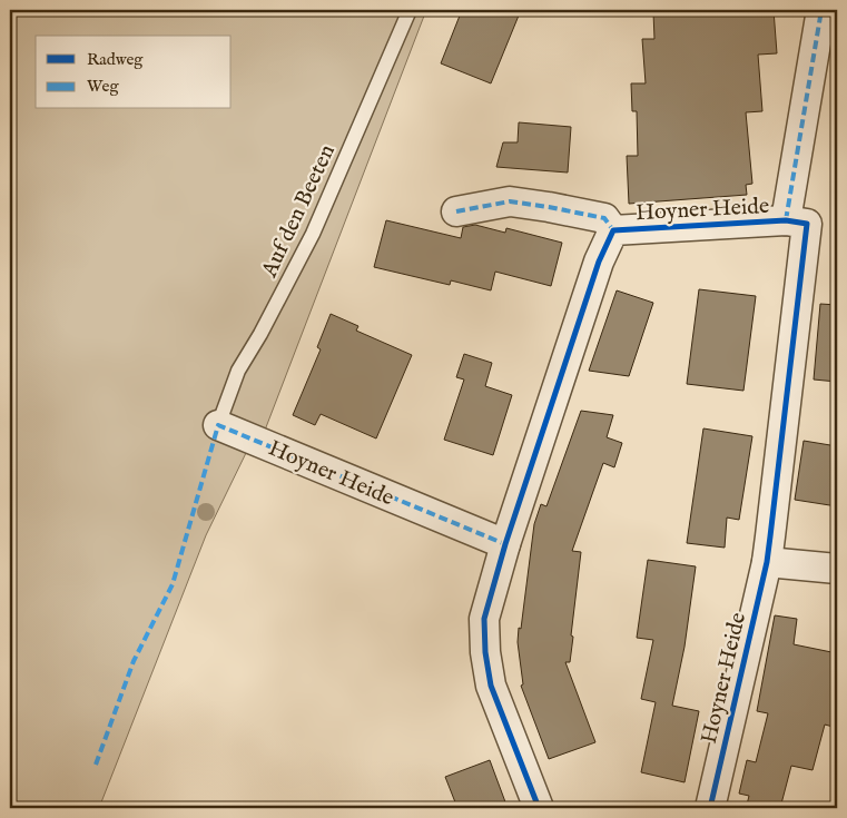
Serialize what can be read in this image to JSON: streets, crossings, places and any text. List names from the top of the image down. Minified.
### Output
{"streets":{"street":["Hoyner Heide"],"lane":["Auf den Beeten"]},"crossings":[["Hoyner Heide","Auf den Beeten"]],"legend":["Radweg","Weg"]}
